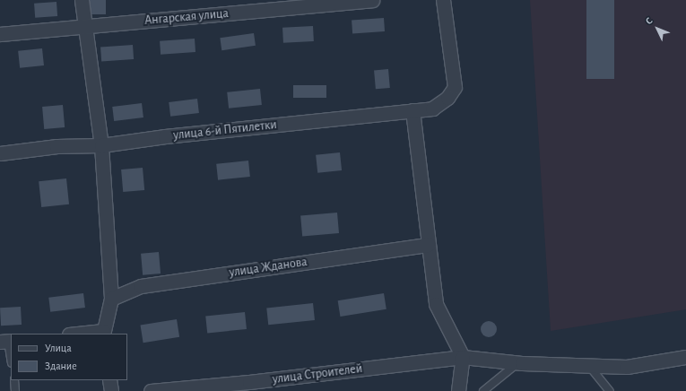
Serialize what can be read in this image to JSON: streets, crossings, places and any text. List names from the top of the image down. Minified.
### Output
{"streets":{"street":["Ангарская улица","улица 6-й Пятилетки","улица Жданова","улица Строителей"]},"legend":["Улица","Здание"],"north":"top left"}
